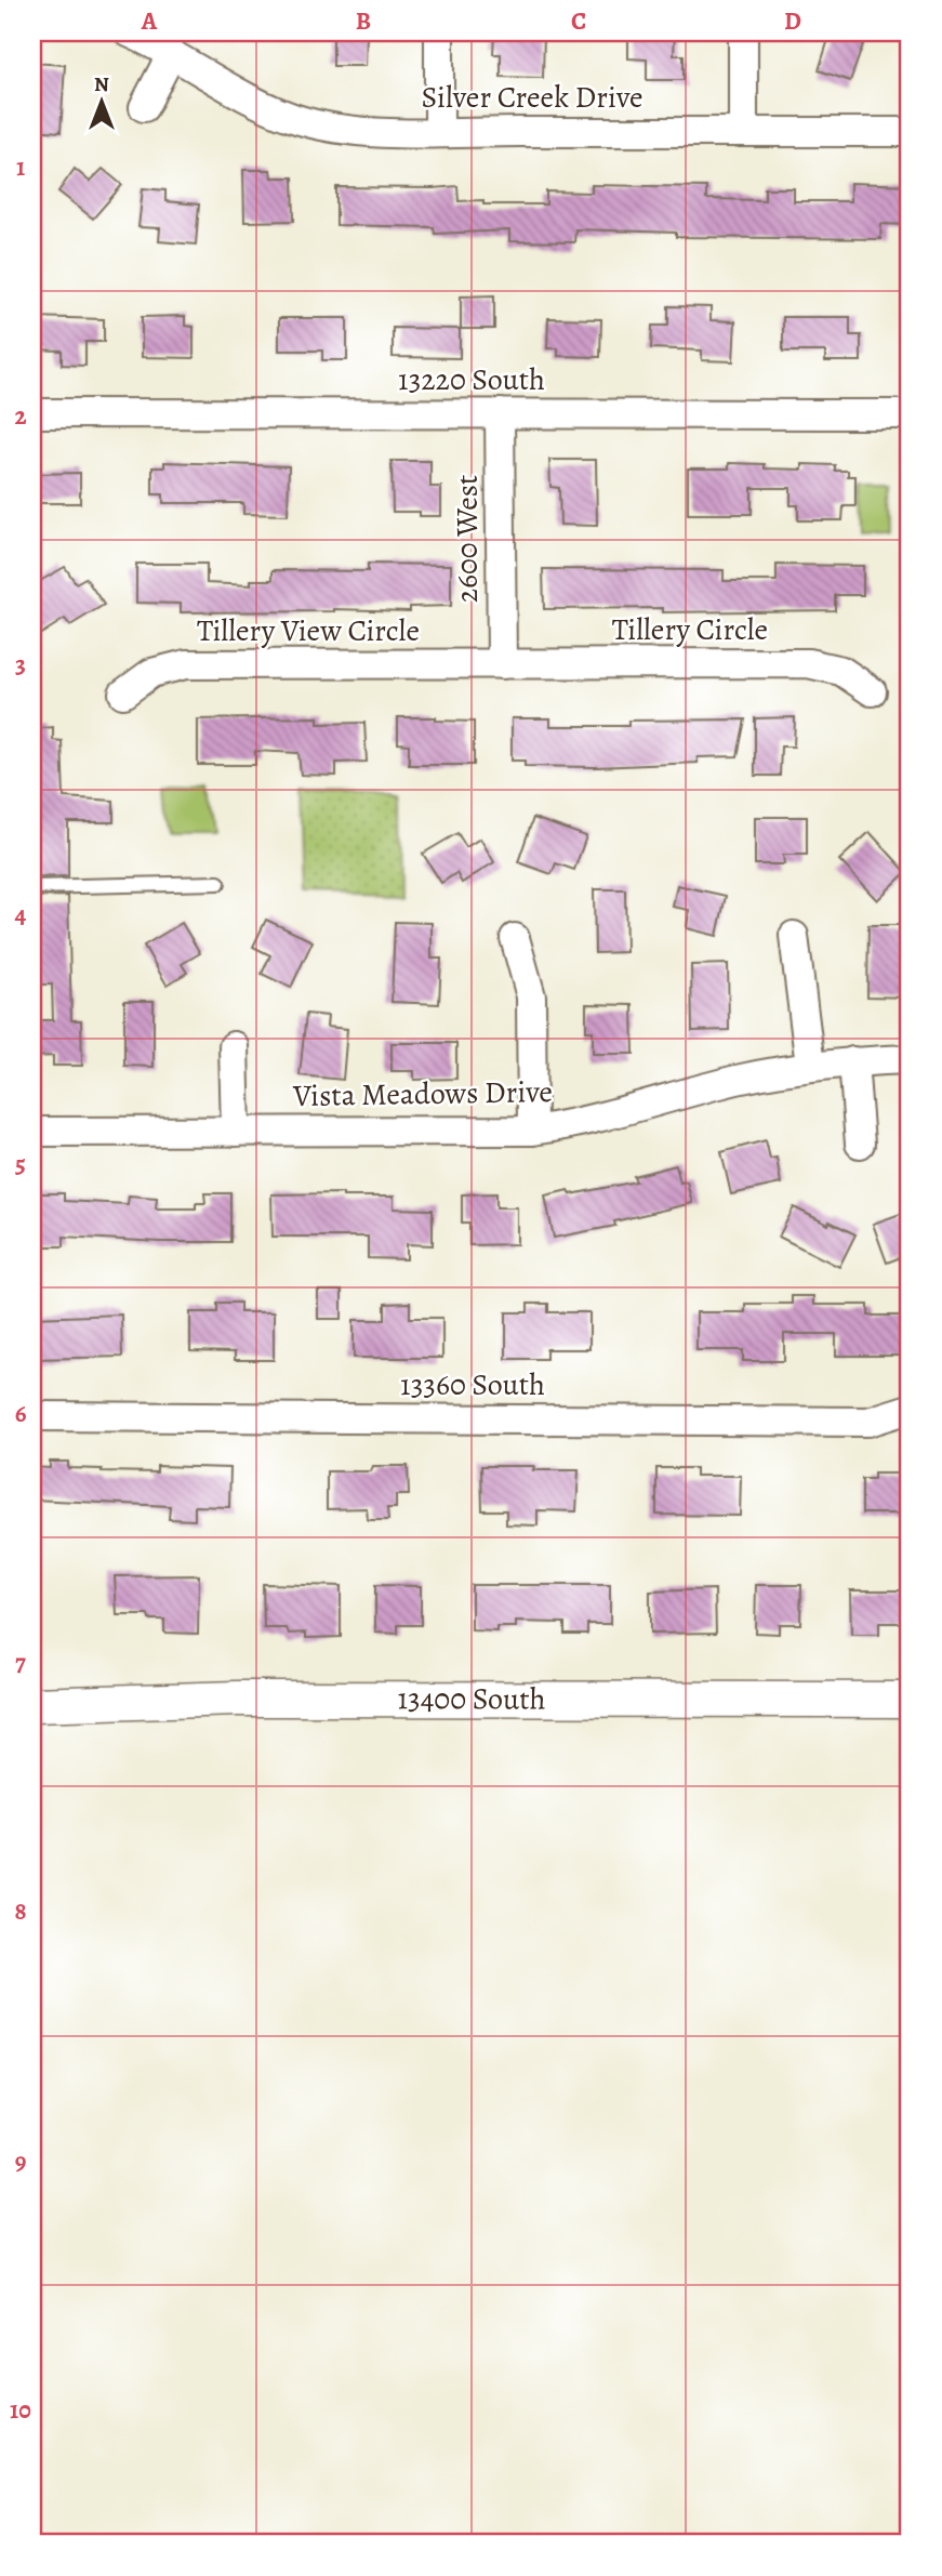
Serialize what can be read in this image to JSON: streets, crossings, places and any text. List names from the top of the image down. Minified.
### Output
{"streets":{"street":["Silver Creek Drive","13220 South","2600 West","Tillery Circle","Tillery View Circle","Vista Meadows Drive","13360 South","13400 South"]},"crossings":[["13220 South","2600 West"],["2600 West","Tillery Circle"],["2600 West","Tillery View Circle"],["Tillery Circle","Tillery View Circle"]],"north":"top","grid":{"columns":["A","B","C","D"],"rows":["1","2","3","4","5","6","7","8","9","10"]}}
